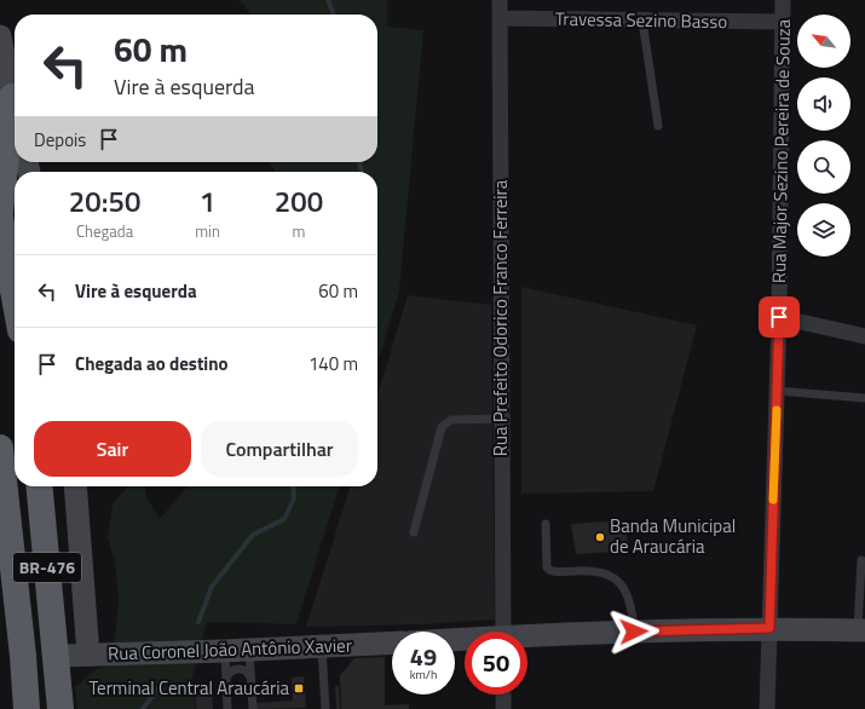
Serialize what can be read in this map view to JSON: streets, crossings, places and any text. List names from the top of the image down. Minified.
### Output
{"streets":{"highway":["BR-476"],"main road":["Rua Coronel João Antônio Xavier"],"street":["Travessa Sezino Basso","Rua Major Sezino Pereira de Souza","Rua Prefeito Odorico Franco Ferreira"]},"crossings":[["Travessa Sezino Basso","Rua Major Sezino Pereira de Souza"],["Travessa Sezino Basso","Rua Prefeito Odorico Franco Ferreira"],["BR-476","Rua Coronel João Antônio Xavier"]],"places":{"other":["Banda Municipal de Araucária"],"transit":["Terminal Central Araucária"]},"north":"top left","page":{"turn":["60 m","Vire à esquerda"],"then":"Depois","eta":["20:50","Chegada","1","min","200","m"],"list":[{"name":"Vire à esquerda","value":"60 m"},{"name":"Chegada ao destino","value":"140 m"}],"buttons":["Sair","Compartilhar"],"speed":"49 km/h","limit":"50"}}
